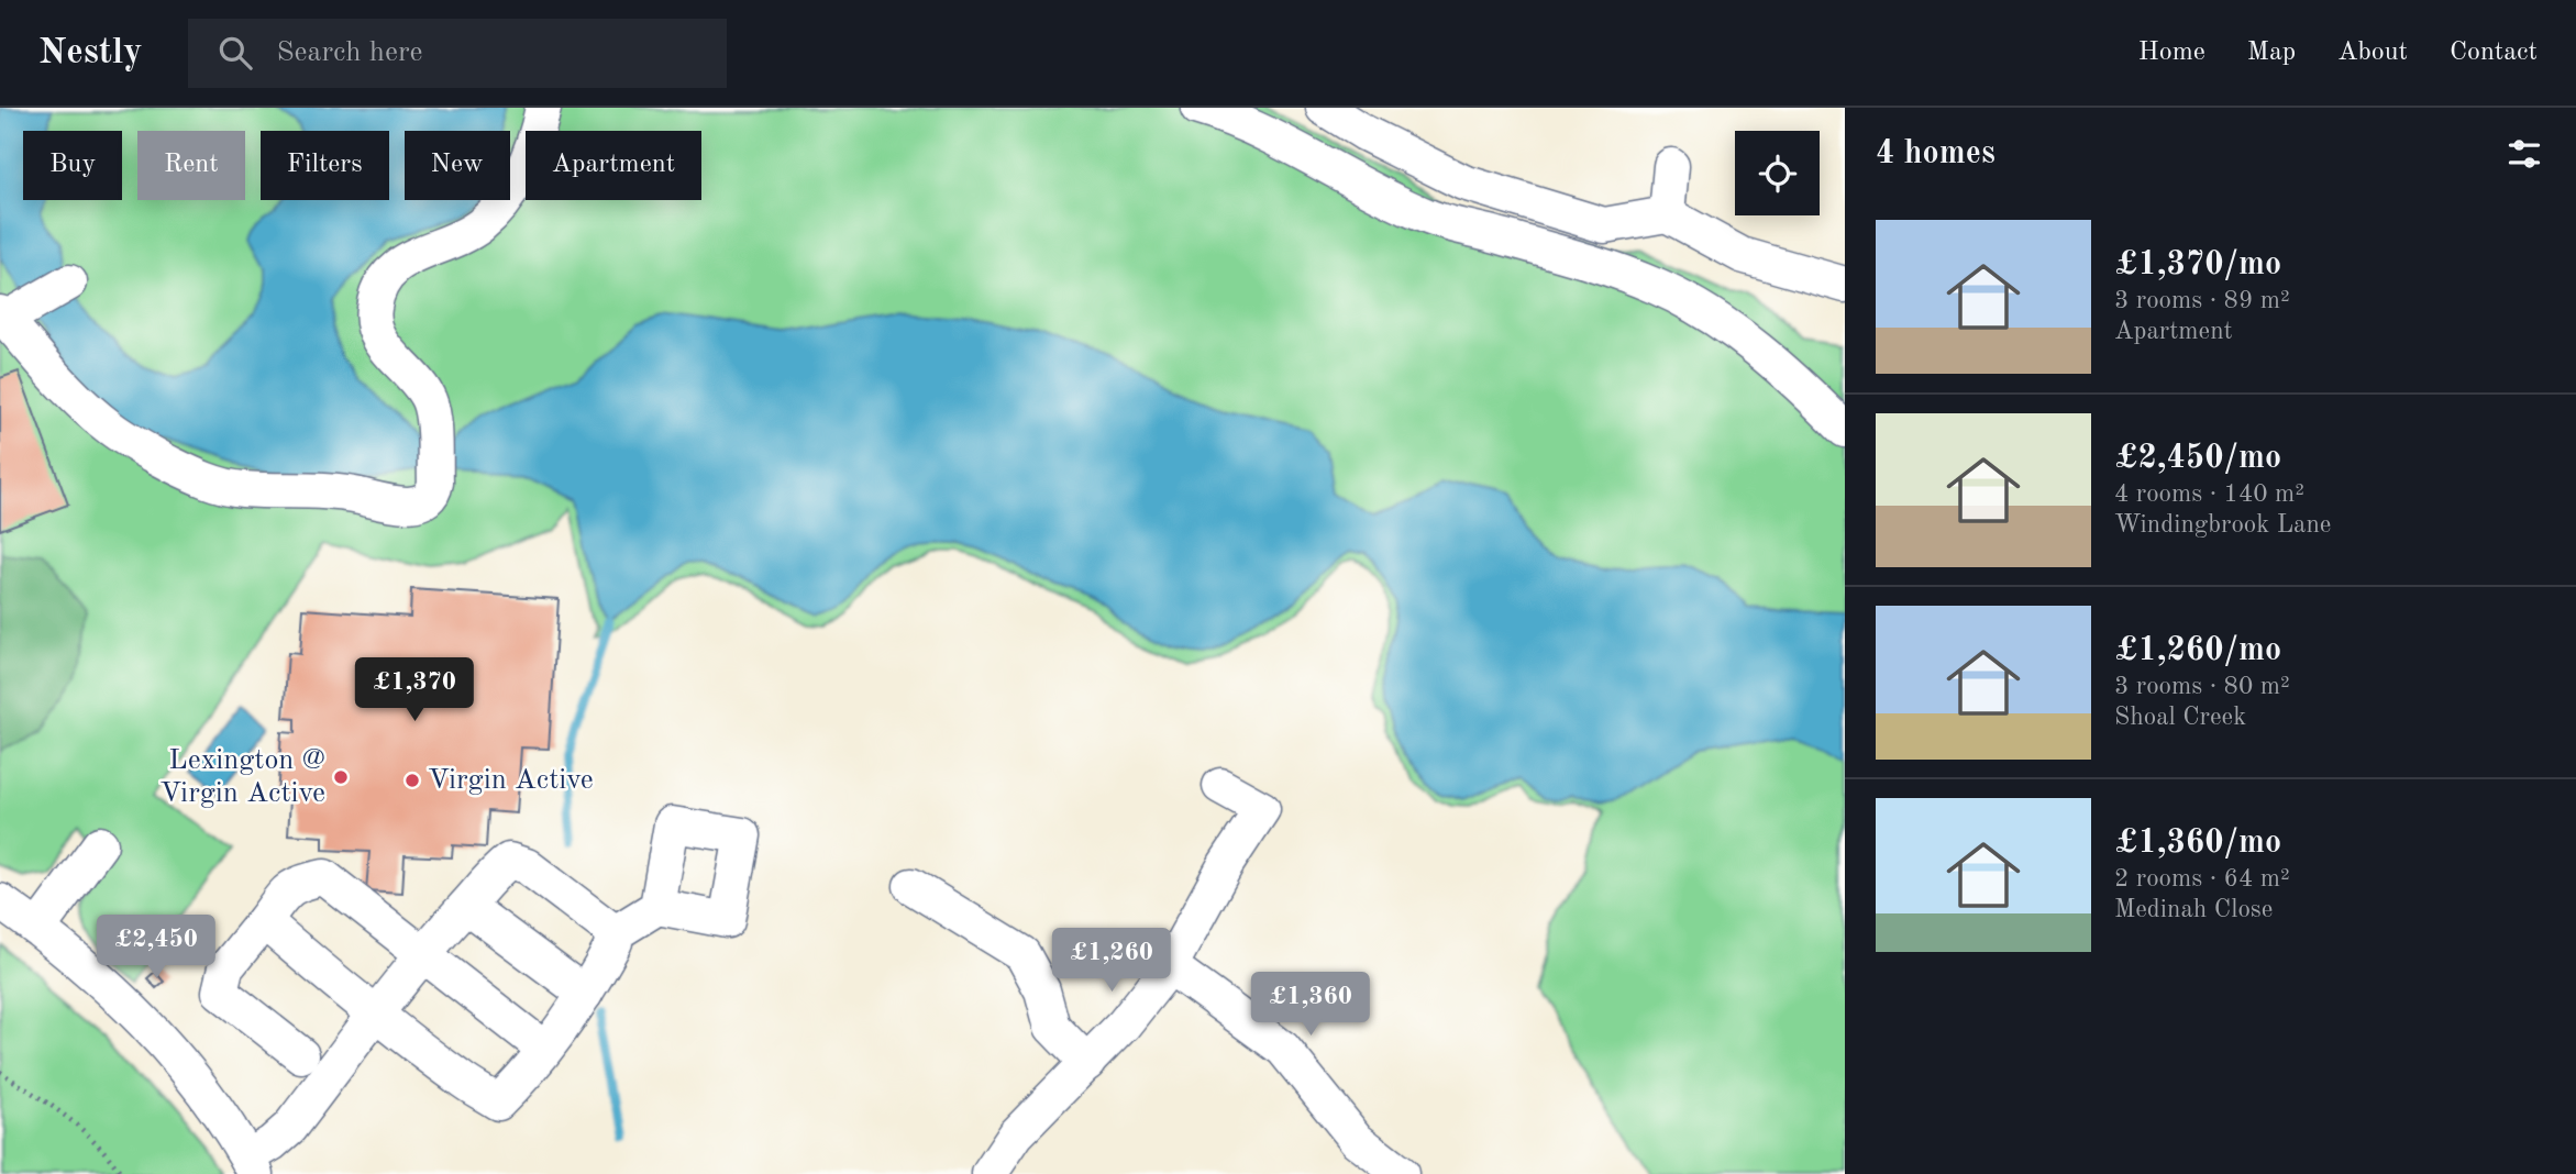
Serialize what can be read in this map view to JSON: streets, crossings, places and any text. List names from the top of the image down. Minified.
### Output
{"places":["Lexington @ Virgin Active","Virgin Active"],"page":{"header":"Nestly","search":"Search here","nav":["Home","Map","About","Contact"],"heading":"4 homes","chip":["Buy","Rent","Filters","New","Apartment"],"list":[{"name":"£1,370/mo","note":"3 rooms · 89 m² · Apartment"},{"name":"£2,450/mo","note":"4 rooms · 140 m² · Windingbrook Lane"},{"name":"£1,260/mo","note":"3 rooms · 80 m² · Shoal Creek"},{"name":"£1,360/mo","note":"2 rooms · 64 m² · Medinah Close"}],"price":["£1,370","£2,450","£1,260","£1,360"]}}
